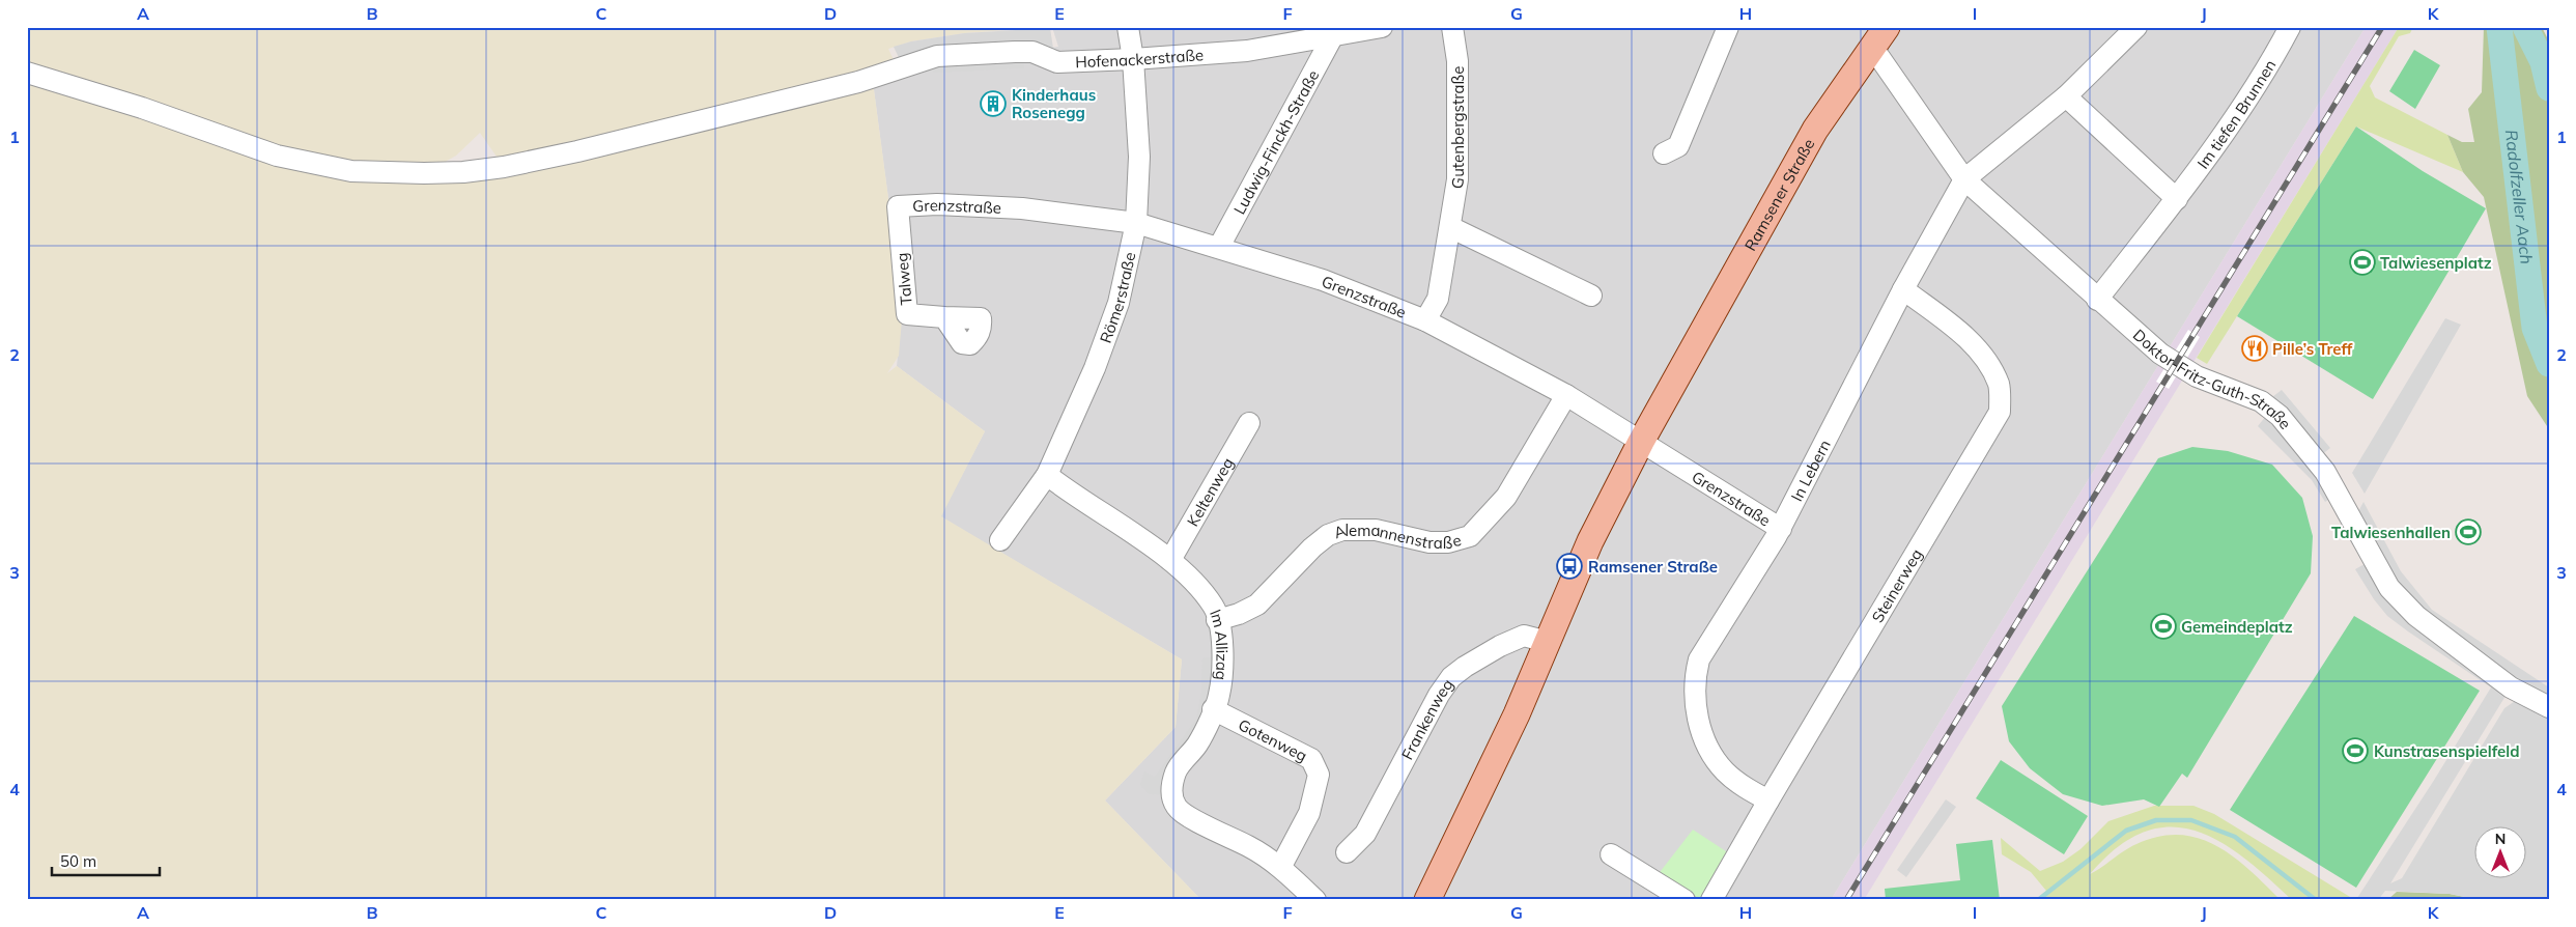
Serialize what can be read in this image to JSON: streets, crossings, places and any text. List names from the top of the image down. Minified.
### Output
{"streets":{"main road":["Ramsener Straße"],"street":["Hofenackerstraße","Im tiefen Brunnen","Gutenbergstraße","Ludwig-Finckh-Straße","Grenzstraße","Talweg","Römerstraße","Doktor-Fritz-Guth-Straße","In Lebern","Keltenweg","Alemannenstraße","Steinerweg","Im Allizag","Frankenweg","Gotenweg"]},"crossings":[["Hofenackerstraße","Ludwig-Finckh-Straße"],["Hofenackerstraße","Römerstraße"],["Im tiefen Brunnen","Doktor-Fritz-Guth-Straße"],["Gutenbergstraße","Grenzstraße"],["Ludwig-Finckh-Straße","Grenzstraße"],["Ramsener Straße","Grenzstraße"],["Ramsener Straße","Doktor-Fritz-Guth-Straße"],["Ramsener Straße","Frankenweg"],["Grenzstraße","Talweg"],["Grenzstraße","Römerstraße"],["Grenzstraße","In Lebern"],["Grenzstraße","Alemannenstraße"],["Römerstraße","Im Allizag"],["Doktor-Fritz-Guth-Straße","In Lebern"],["In Lebern","Steinerweg"],["Keltenweg","Im Allizag"],["Alemannenstraße","Im Allizag"],["Im Allizag","Gotenweg"]],"water":["Radolfzeller Aach"],"places":{"building":["Kinderhaus Rosenegg"],"sports":["Talwiesenplatz","Talwiesenhallen","Gemeindeplatz","Kunstrasenspielfeld"],"restaurant":["Pille’s Treff"],"bus stop":["Ramsener Straße"]},"scale_bar":"50 m","north":"top","grid":{"columns":["A","B","C","D","E","F","G","H","I","J","K"],"rows":["1","2","3","4"]}}
